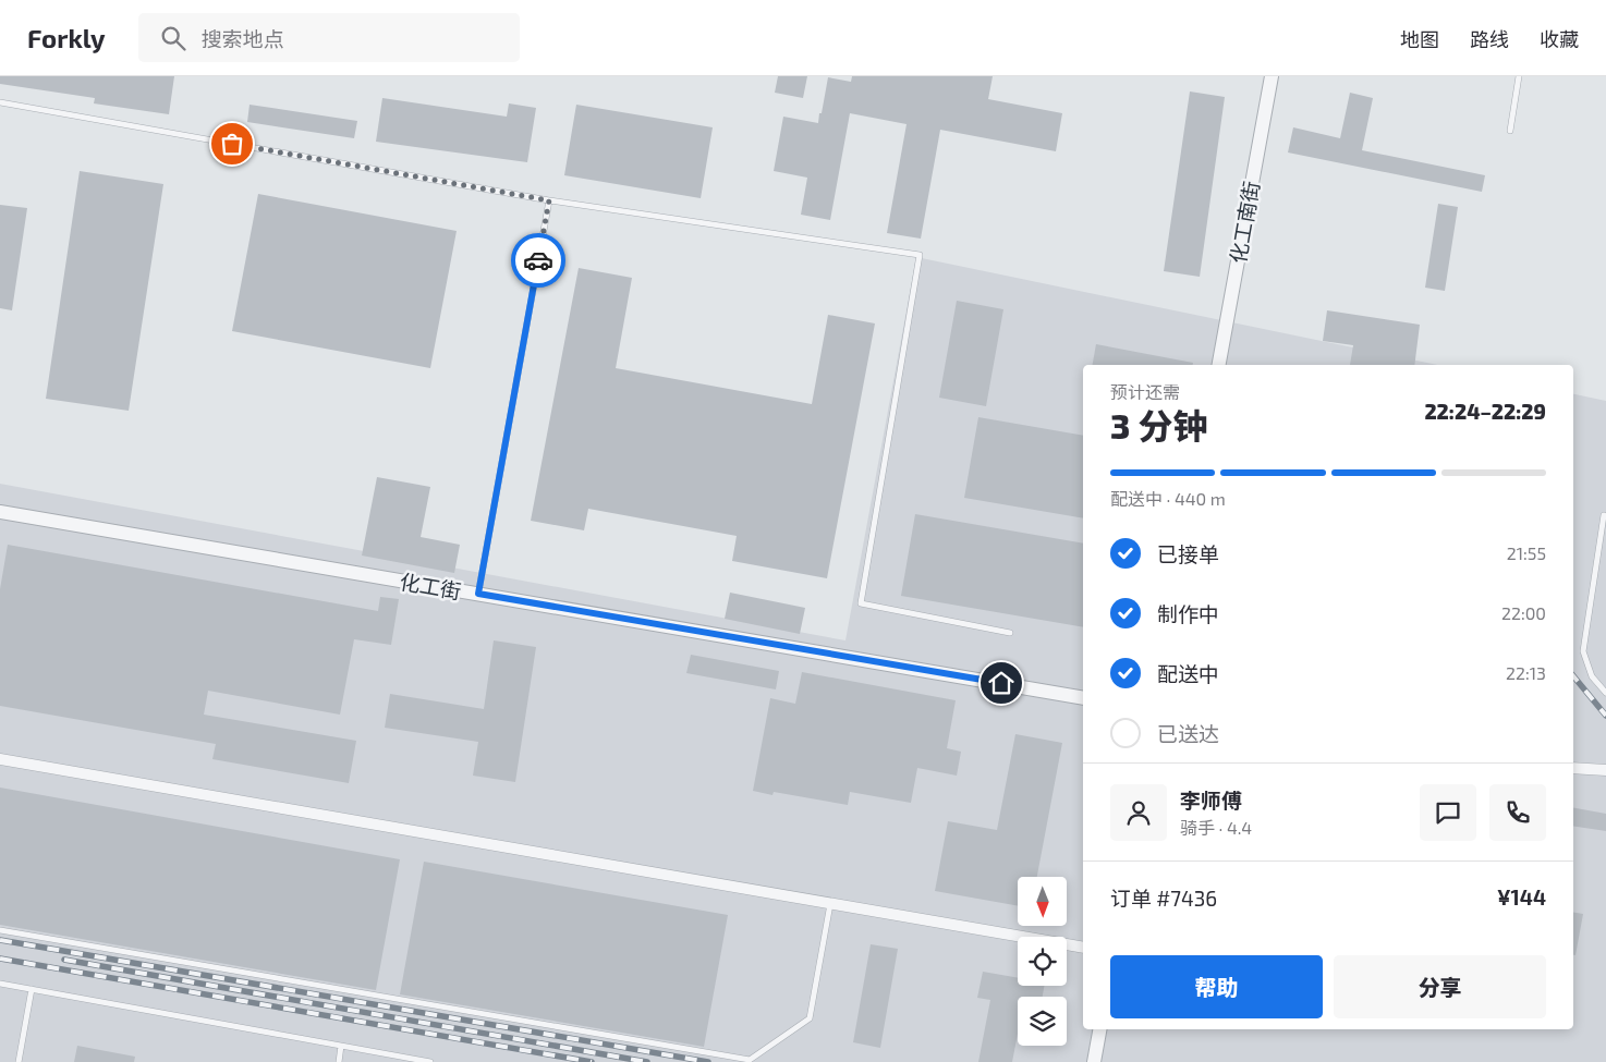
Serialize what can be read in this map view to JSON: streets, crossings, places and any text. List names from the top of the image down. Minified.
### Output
{"streets":{"street":["化工南街","化工街"]},"north":"bottom","page":{"header":"Forkly","search":"搜索地点","nav":["地图","路线","收藏"],"heading":["3 分钟","预计还需","22:24–22:29"],"panel":["李师傅","骑手 · 4.4","订单 #7436","¥144"],"bar":"配送中 · 440 m","list":[["已接单","21:55"],["制作中","22:00"],["配送中","22:13"],"已送达"],"buttons":["帮助","分享"]}}
